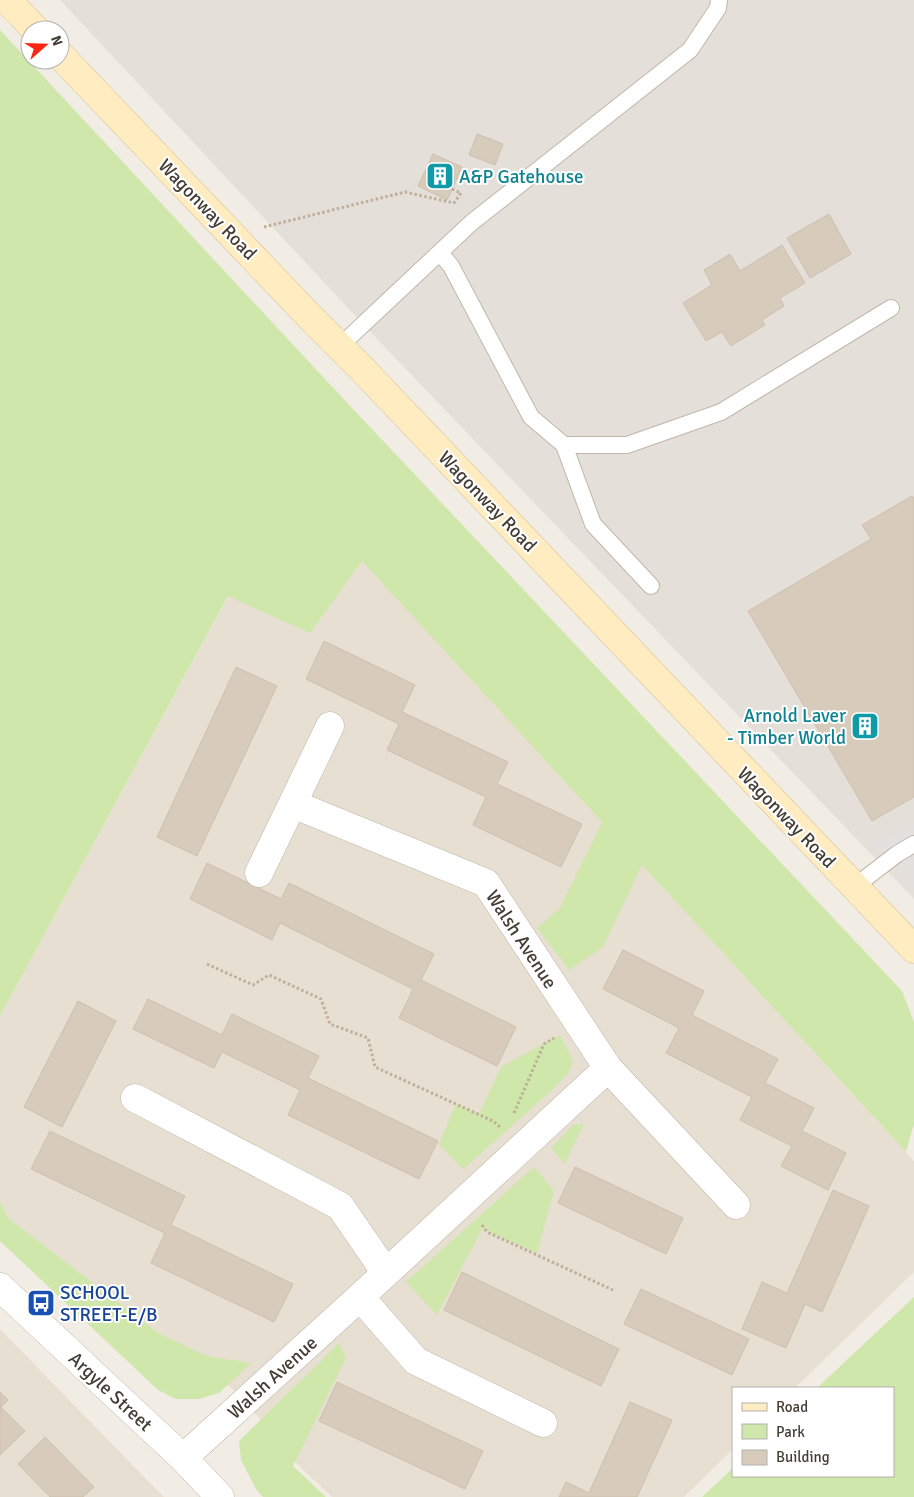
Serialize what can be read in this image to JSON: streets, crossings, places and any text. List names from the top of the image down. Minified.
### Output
{"streets":{"main road":["Wagonway Road"],"street":["Walsh Avenue","Argyle Street"]},"crossings":[["Walsh Avenue","Argyle Street"]],"places":{"building":["A&P Gatehouse","Arnold Laver - Timber World"],"bus stop":["SCHOOL STREET-E/B"]},"legend":["Road","Park","Building"],"north":"right"}
